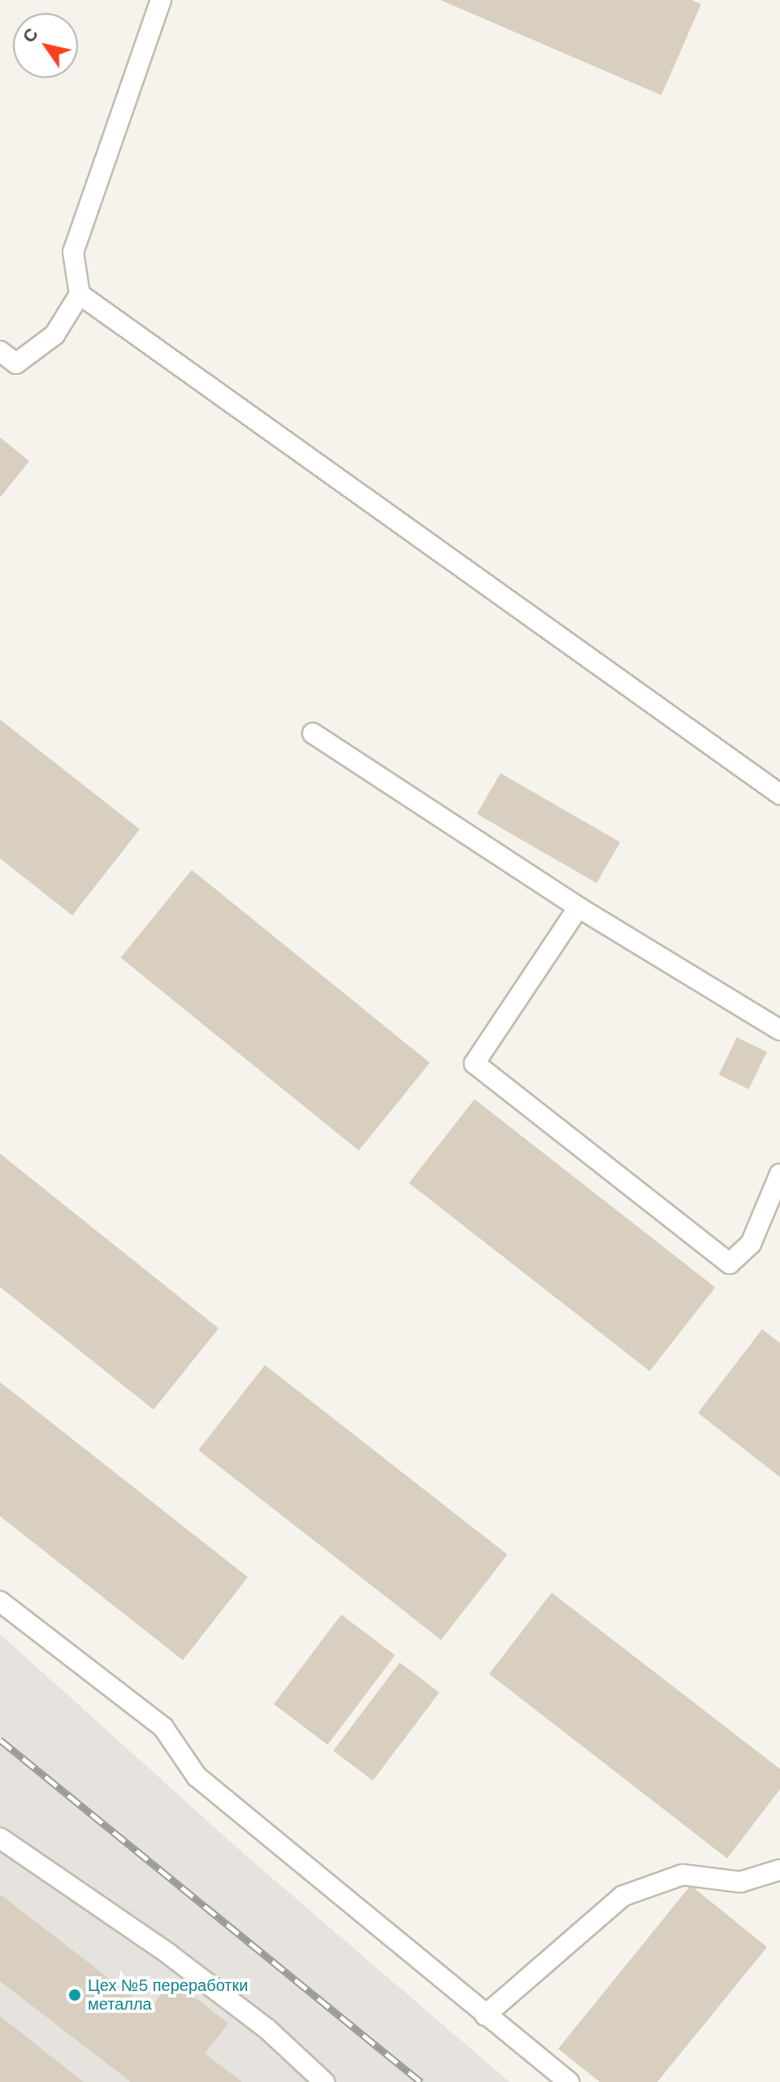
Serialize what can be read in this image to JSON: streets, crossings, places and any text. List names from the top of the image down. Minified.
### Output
{"places":["Цех №5 переработки металла"],"north":"top left"}
